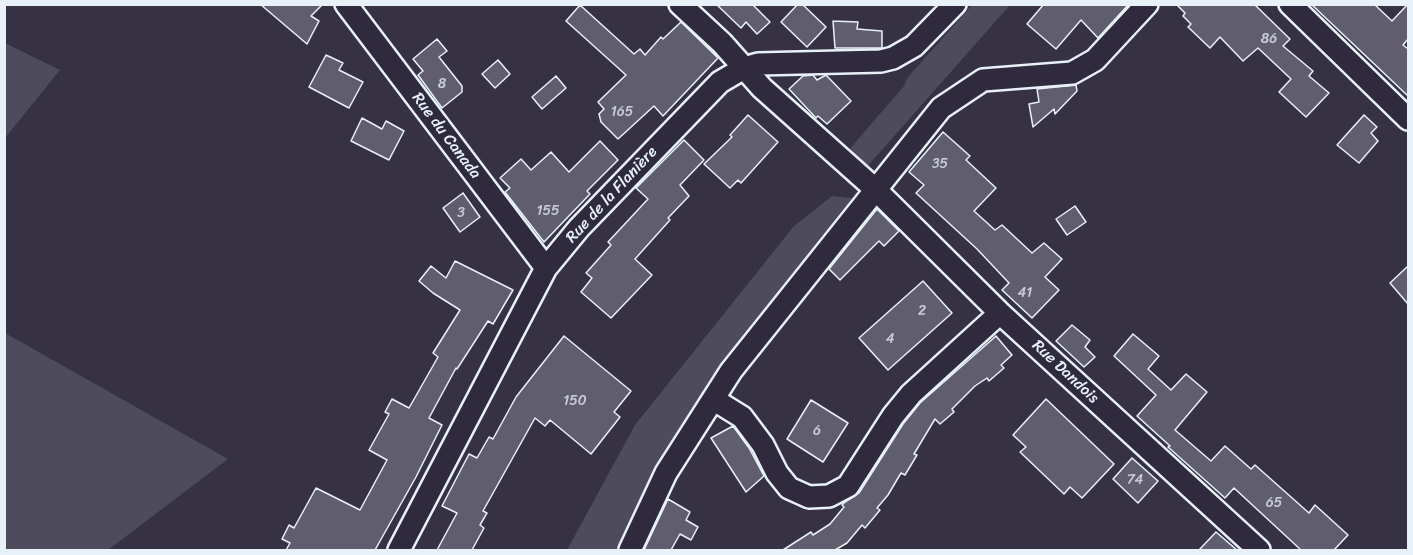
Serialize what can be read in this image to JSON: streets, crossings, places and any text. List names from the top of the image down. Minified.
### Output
{"streets":{"street":["Rue du Canada","Rue de la Flanière","Rue Dandois"]},"crossings":[["Rue du Canada","Rue de la Flanière"],["Rue de la Flanière","Rue Dandois"]],"house_numbers":["86","8","165","35","155","3","41","2","4","150","6","74","65"]}
